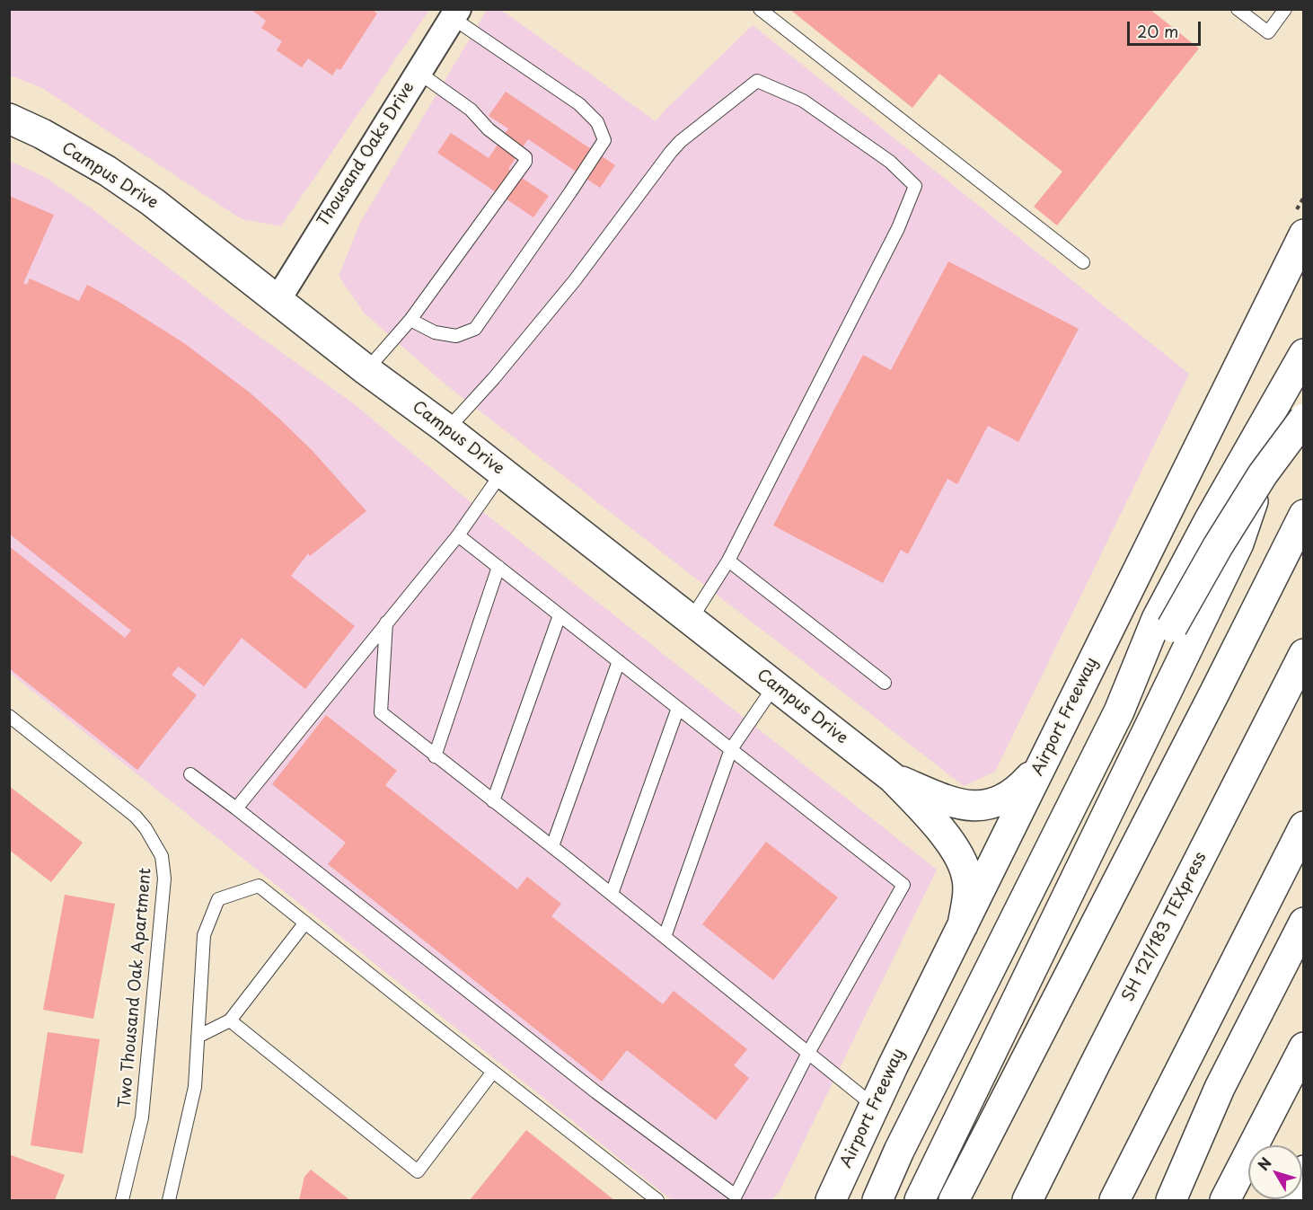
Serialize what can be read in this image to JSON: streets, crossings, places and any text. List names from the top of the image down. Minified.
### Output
{"streets":{"main road":["Campus Drive","Airport Freeway","SH 121/183 TEXpress"],"street":["Thousand Oaks Drive"],"lane":["Two Thousand Oak Apartment"]},"crossings":[["Thousand Oaks Drive","Campus Drive"],["Campus Drive","Airport Freeway"]],"scale_bar":"20 m","north":"top left"}
